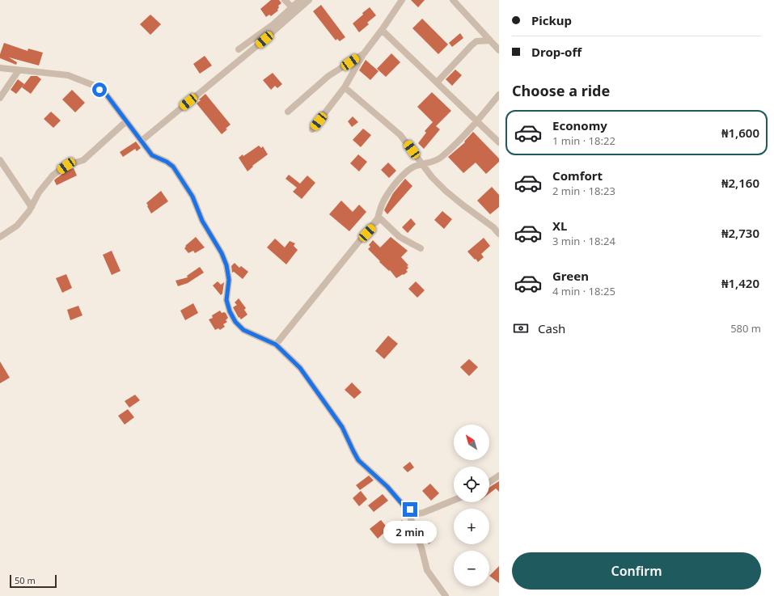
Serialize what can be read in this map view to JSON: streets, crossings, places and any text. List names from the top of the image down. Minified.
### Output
{"scale_bar":"50 m","north":"top left","page":{"banner":["Pickup","Drop-off"],"heading":"Choose a ride","list":[{"name":"Economy","note":"1 min · 18:22","value":"₦1,600"},{"name":"Comfort","note":"2 min · 18:23","value":"₦2,160"},{"name":"XL","note":"3 min · 18:24","value":"₦2,730"},{"name":"Green","note":"4 min · 18:25","value":"₦1,420"}],"pay":["Cash","580 m"],"map_buttons":["+","−"],"bubble":"2 min","buttons":"Confirm","scale":"50 m"}}
